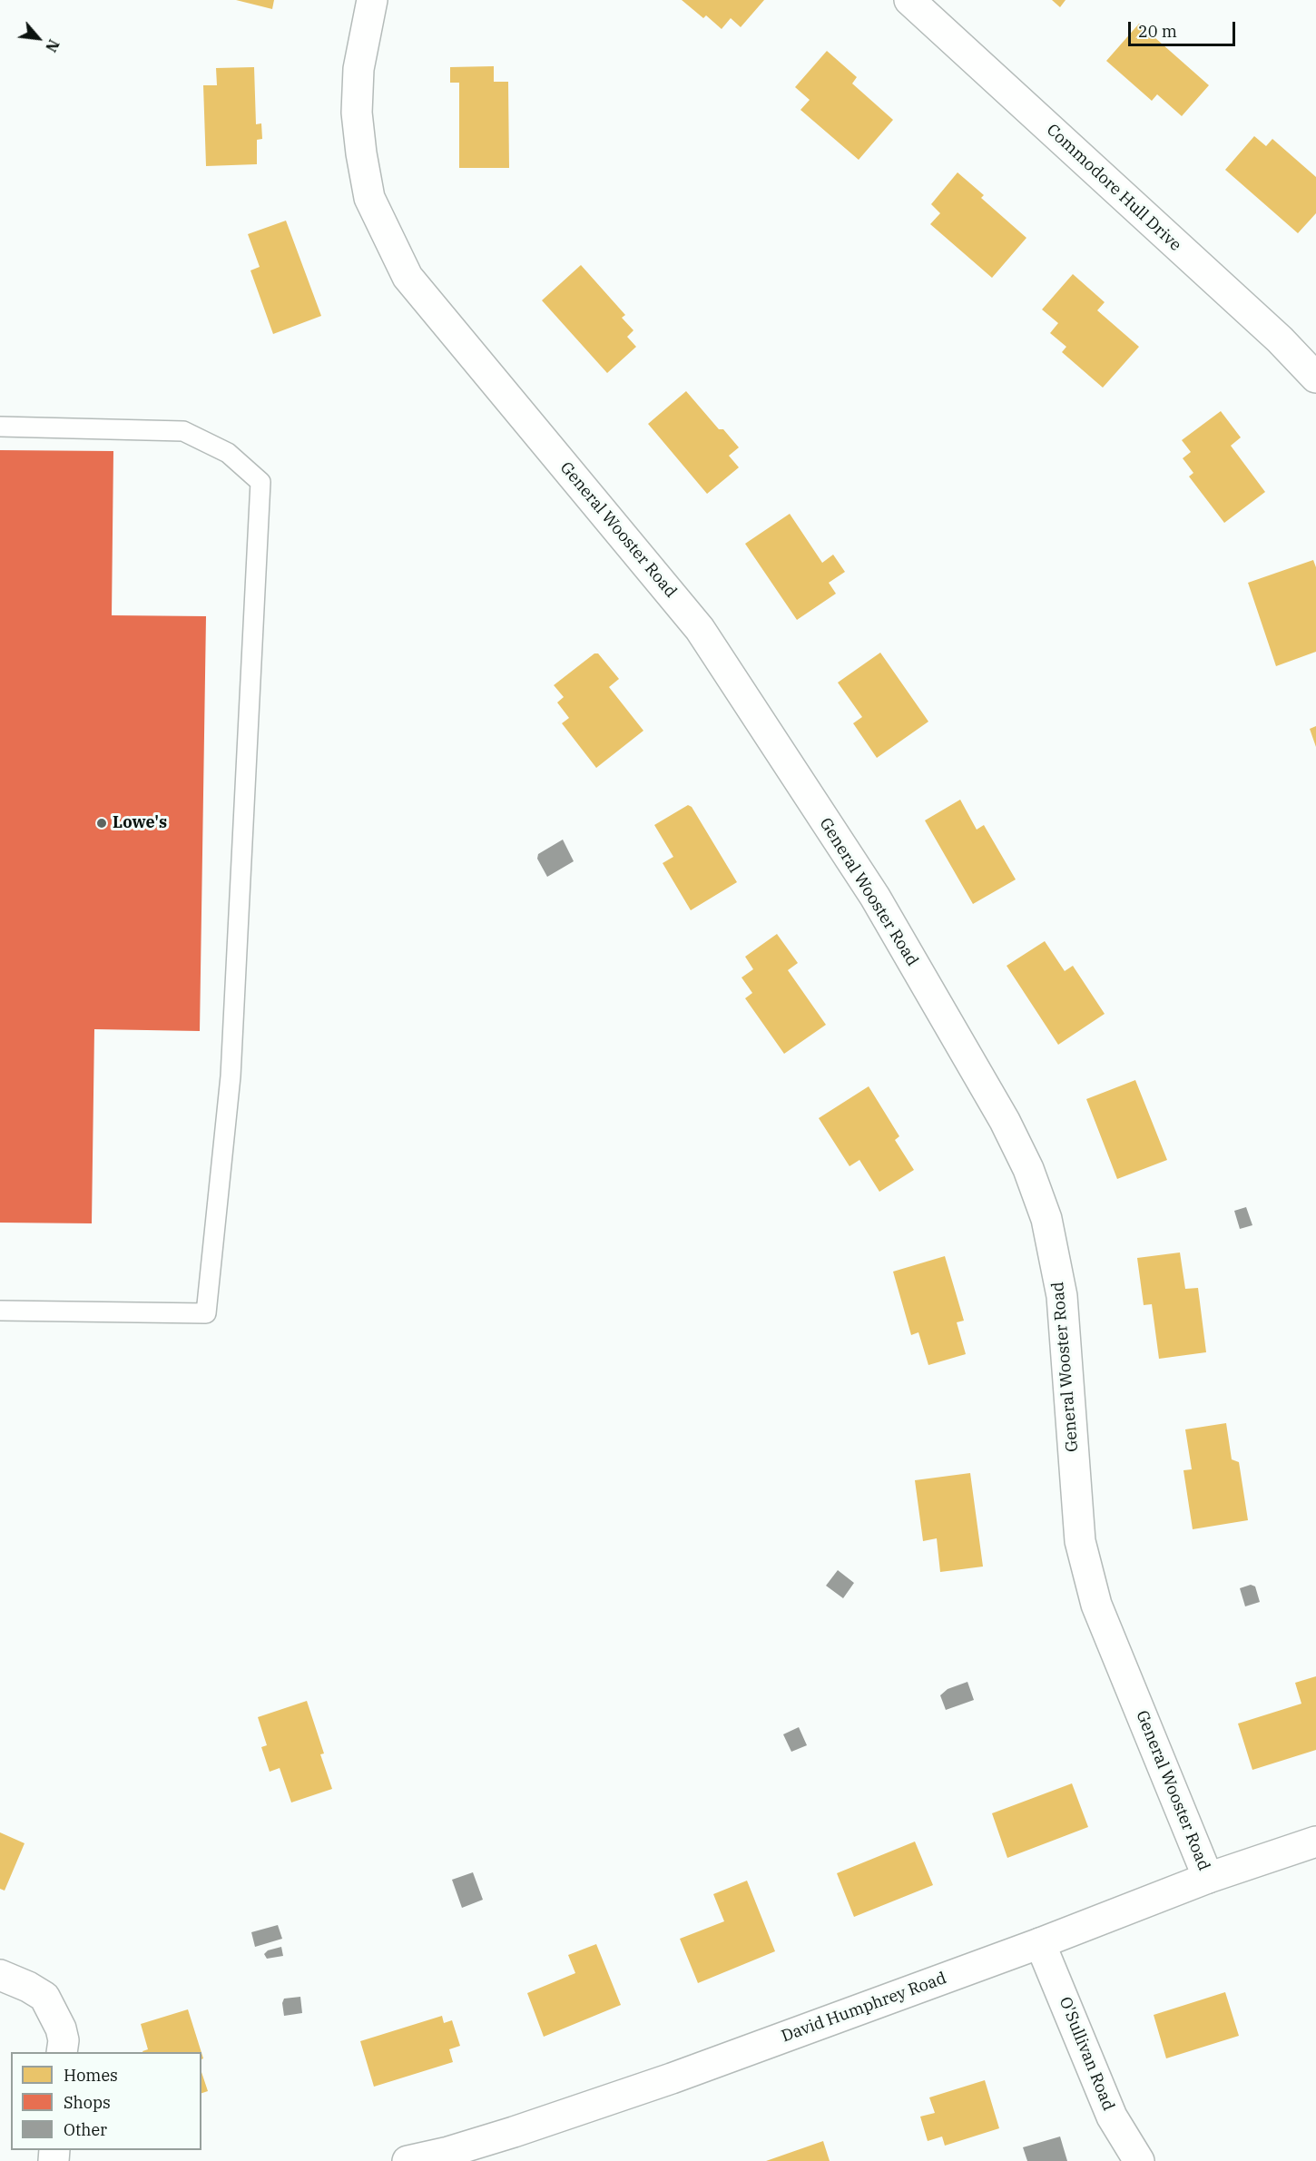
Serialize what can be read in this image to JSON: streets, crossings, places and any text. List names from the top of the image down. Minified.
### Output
{"streets":{"street":["Commodore Hull Drive","General Wooster Road","David Humphrey Road","O'Sullivan Road"]},"crossings":[["General Wooster Road","David Humphrey Road"],["David Humphrey Road","O'Sullivan Road"]],"places":["Lowe's"],"legend":["Homes","Shops","Other"],"scale_bar":"20 m","north":"bottom right"}
